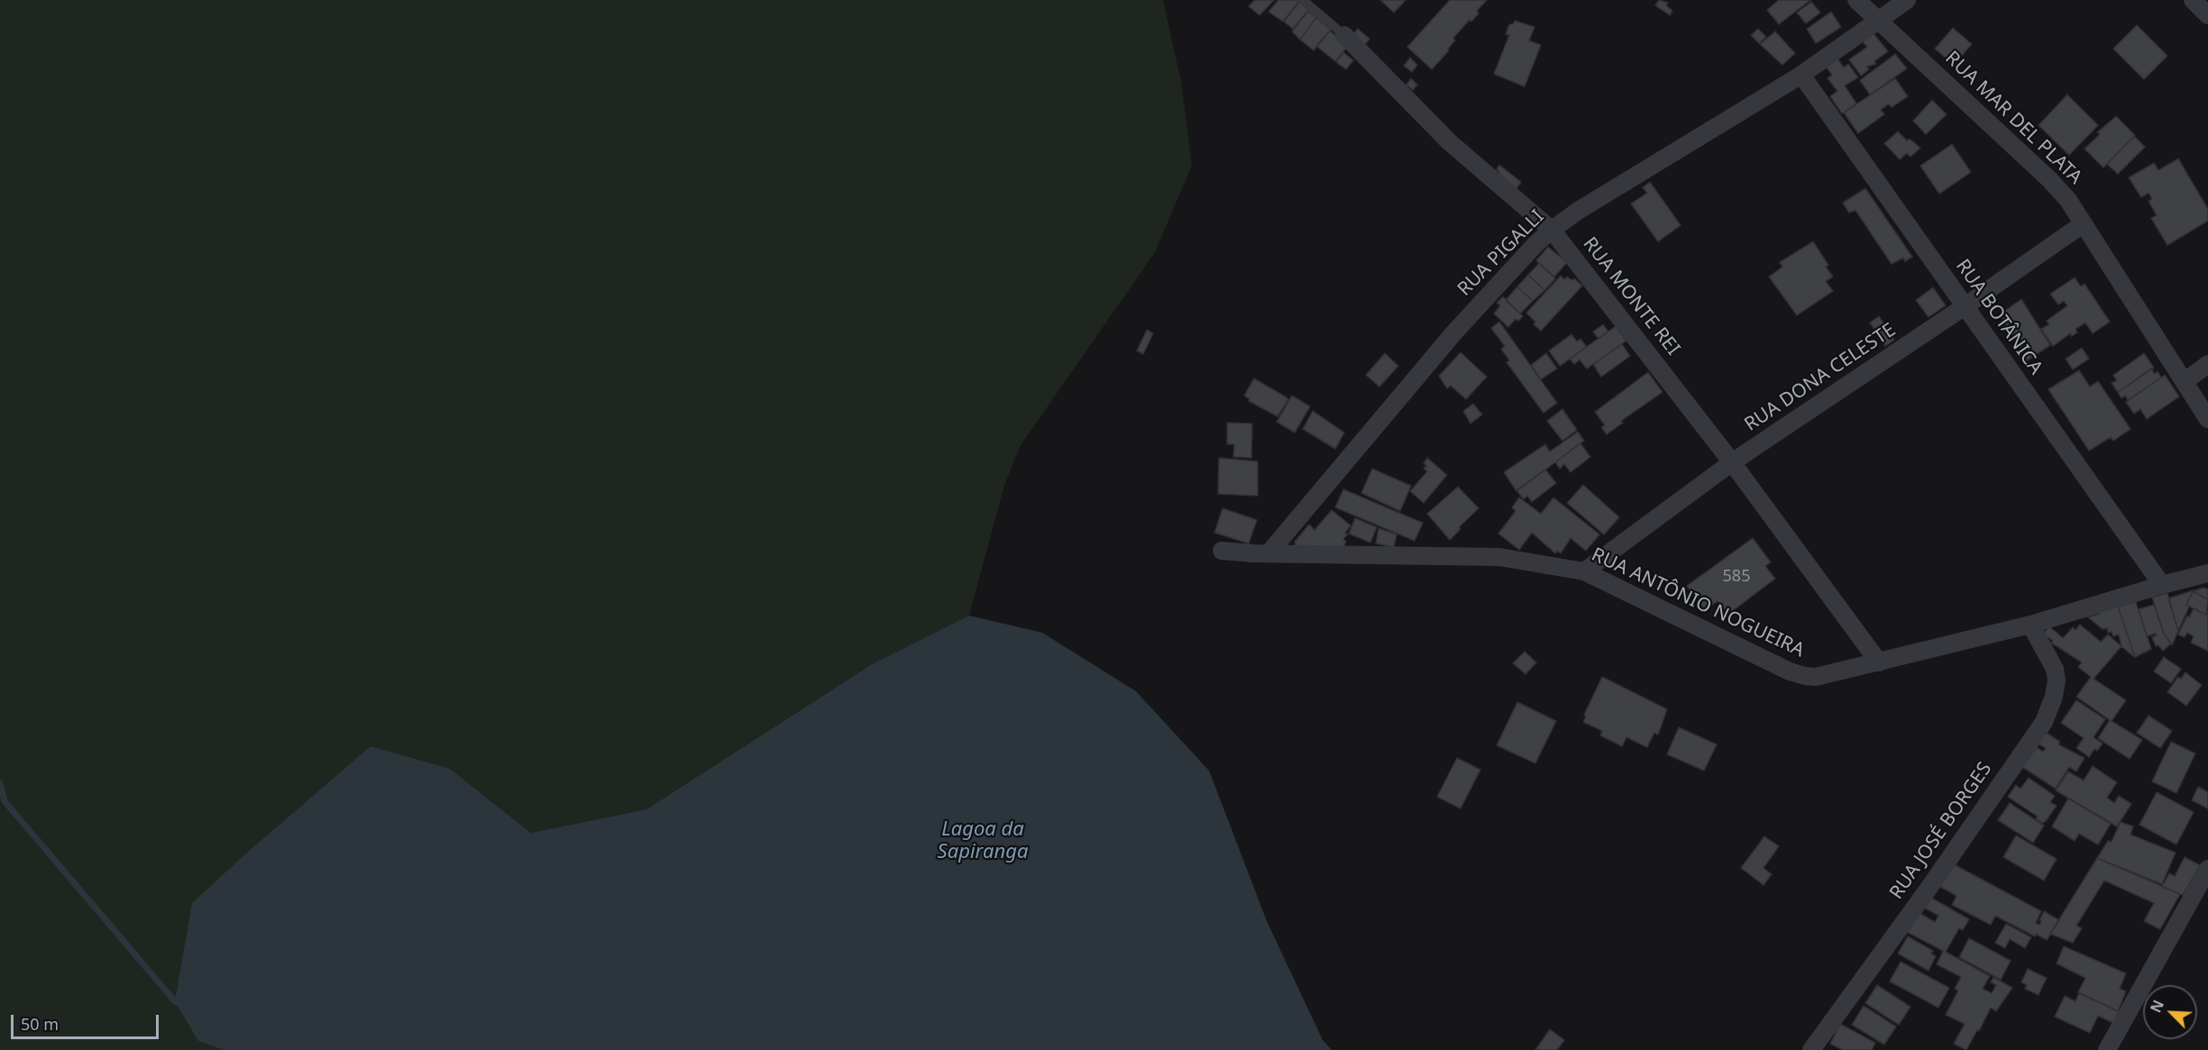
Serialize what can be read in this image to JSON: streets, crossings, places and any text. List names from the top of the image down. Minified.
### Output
{"streets":{"street":["RUA MAR DEL PLATA","RUA PIGALLI","RUA MONTE REI","RUA BOTÂNICA","RUA DONA CELESTE","RUA ANTÔNIO NOGUEIRA","RUA JOSÉ BORGES"]},"crossings":[["RUA MAR DEL PLATA","RUA PIGALLI"],["RUA MAR DEL PLATA","RUA DONA CELESTE"],["RUA PIGALLI","RUA MONTE REI"],["RUA PIGALLI","RUA BOTÂNICA"],["RUA PIGALLI","RUA ANTÔNIO NOGUEIRA"],["RUA MONTE REI","RUA DONA CELESTE"],["RUA MONTE REI","RUA ANTÔNIO NOGUEIRA"],["RUA BOTÂNICA","RUA DONA CELESTE"],["RUA BOTÂNICA","RUA ANTÔNIO NOGUEIRA"],["RUA DONA CELESTE","RUA ANTÔNIO NOGUEIRA"],["RUA ANTÔNIO NOGUEIRA","RUA JOSÉ BORGES"]],"water":["Lagoa da Sapiranga"],"house_numbers":["585"],"scale_bar":"50 m","north":"top left"}
